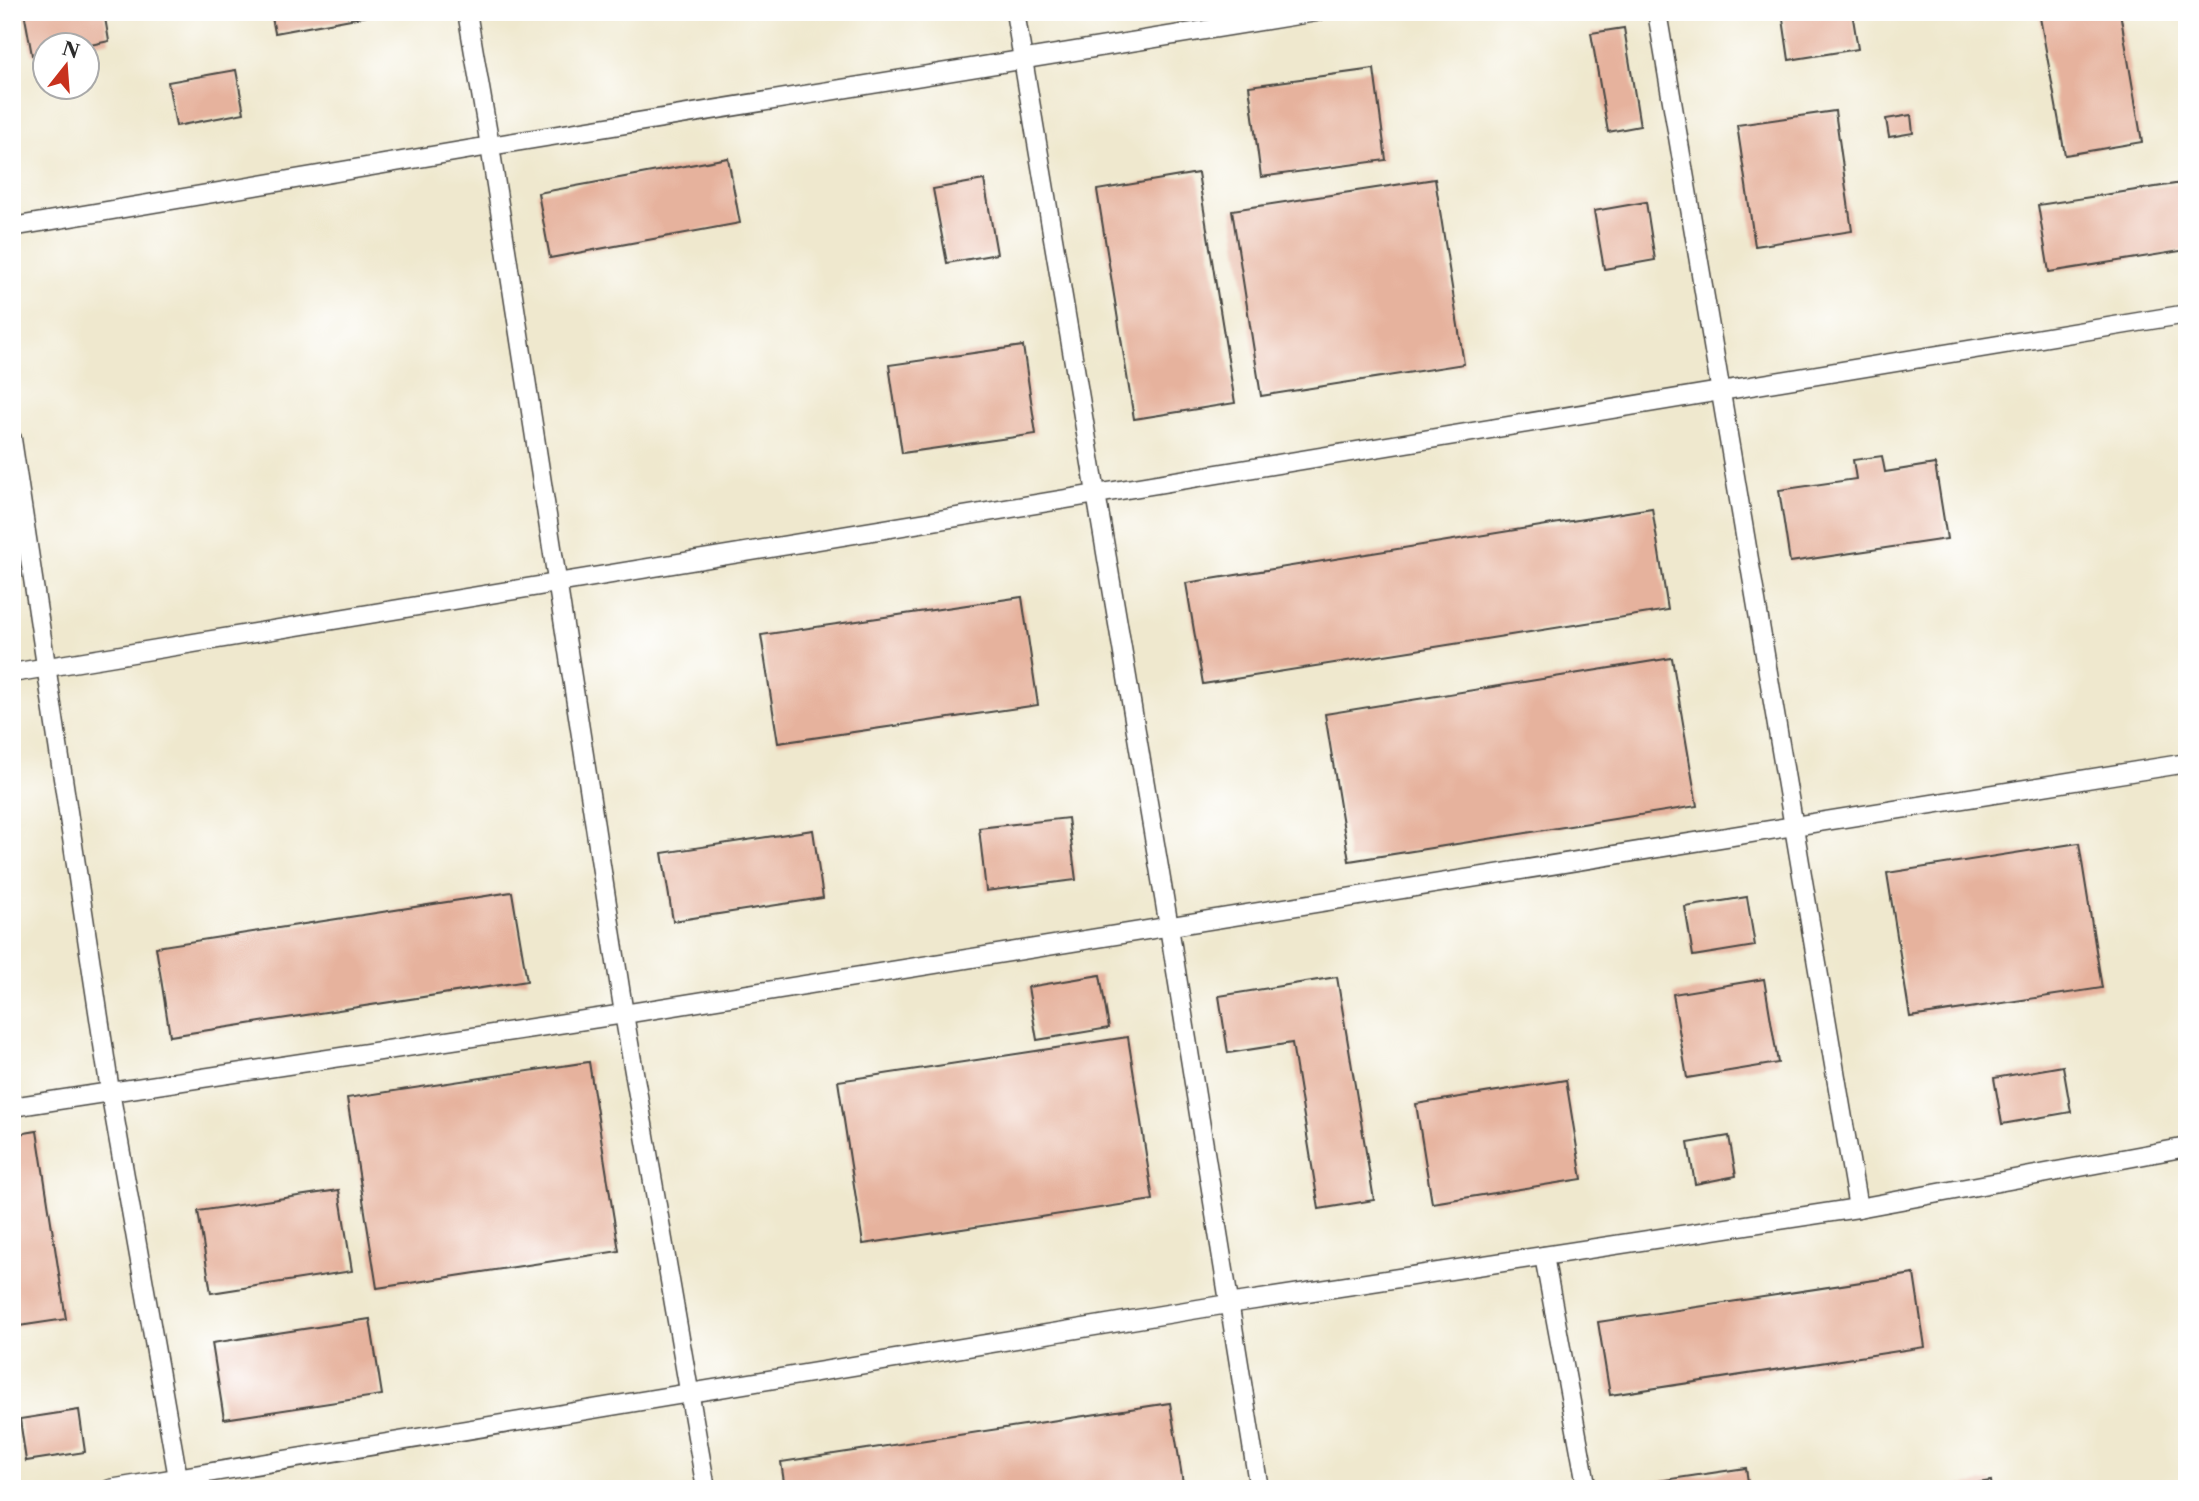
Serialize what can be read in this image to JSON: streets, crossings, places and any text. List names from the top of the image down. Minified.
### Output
{"north":"top"}
